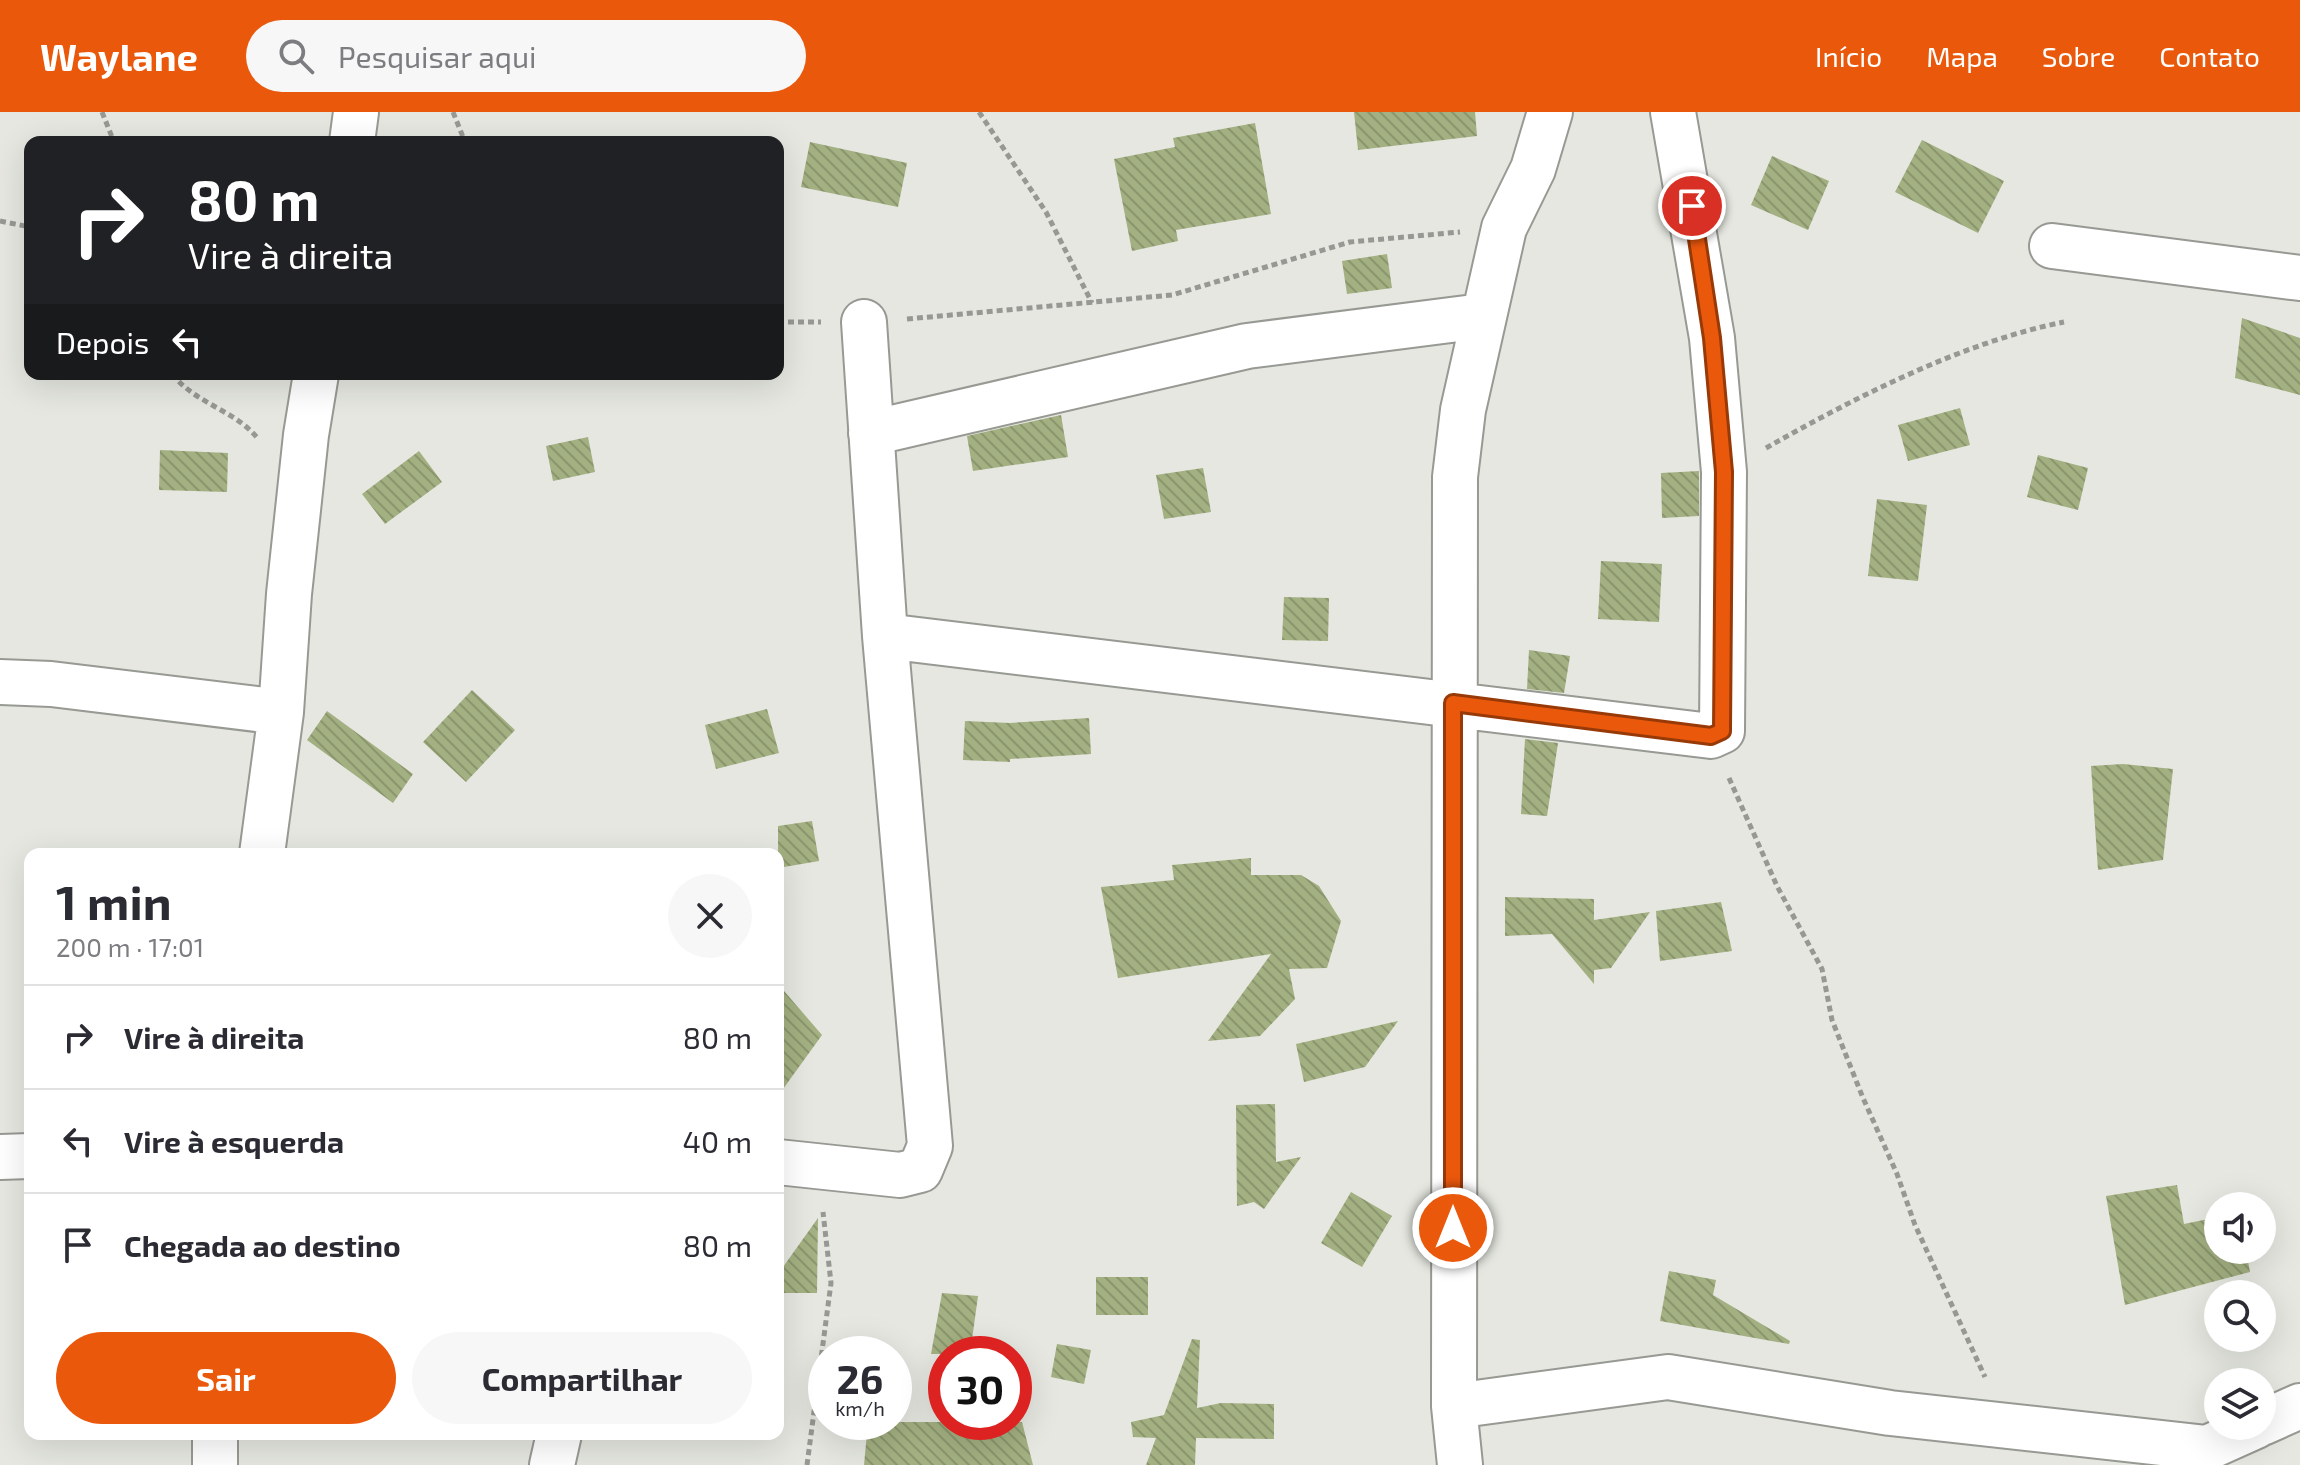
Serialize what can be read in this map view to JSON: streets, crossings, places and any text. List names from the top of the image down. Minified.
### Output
{"page":{"header":"Waylane","search":"Pesquisar aqui","nav":["Início","Mapa","Sobre","Contato"],"turn":["80 m","Vire à direita"],"then":"Depois","heading":["1 min","200 m · 17:01"],"list":[{"name":"Vire à direita","value":"80 m"},{"name":"Vire à esquerda","value":"40 m"},{"name":"Chegada ao destino","value":"80 m"}],"buttons":["Sair","Compartilhar"],"speed":"26 km/h","limit":"30"}}
